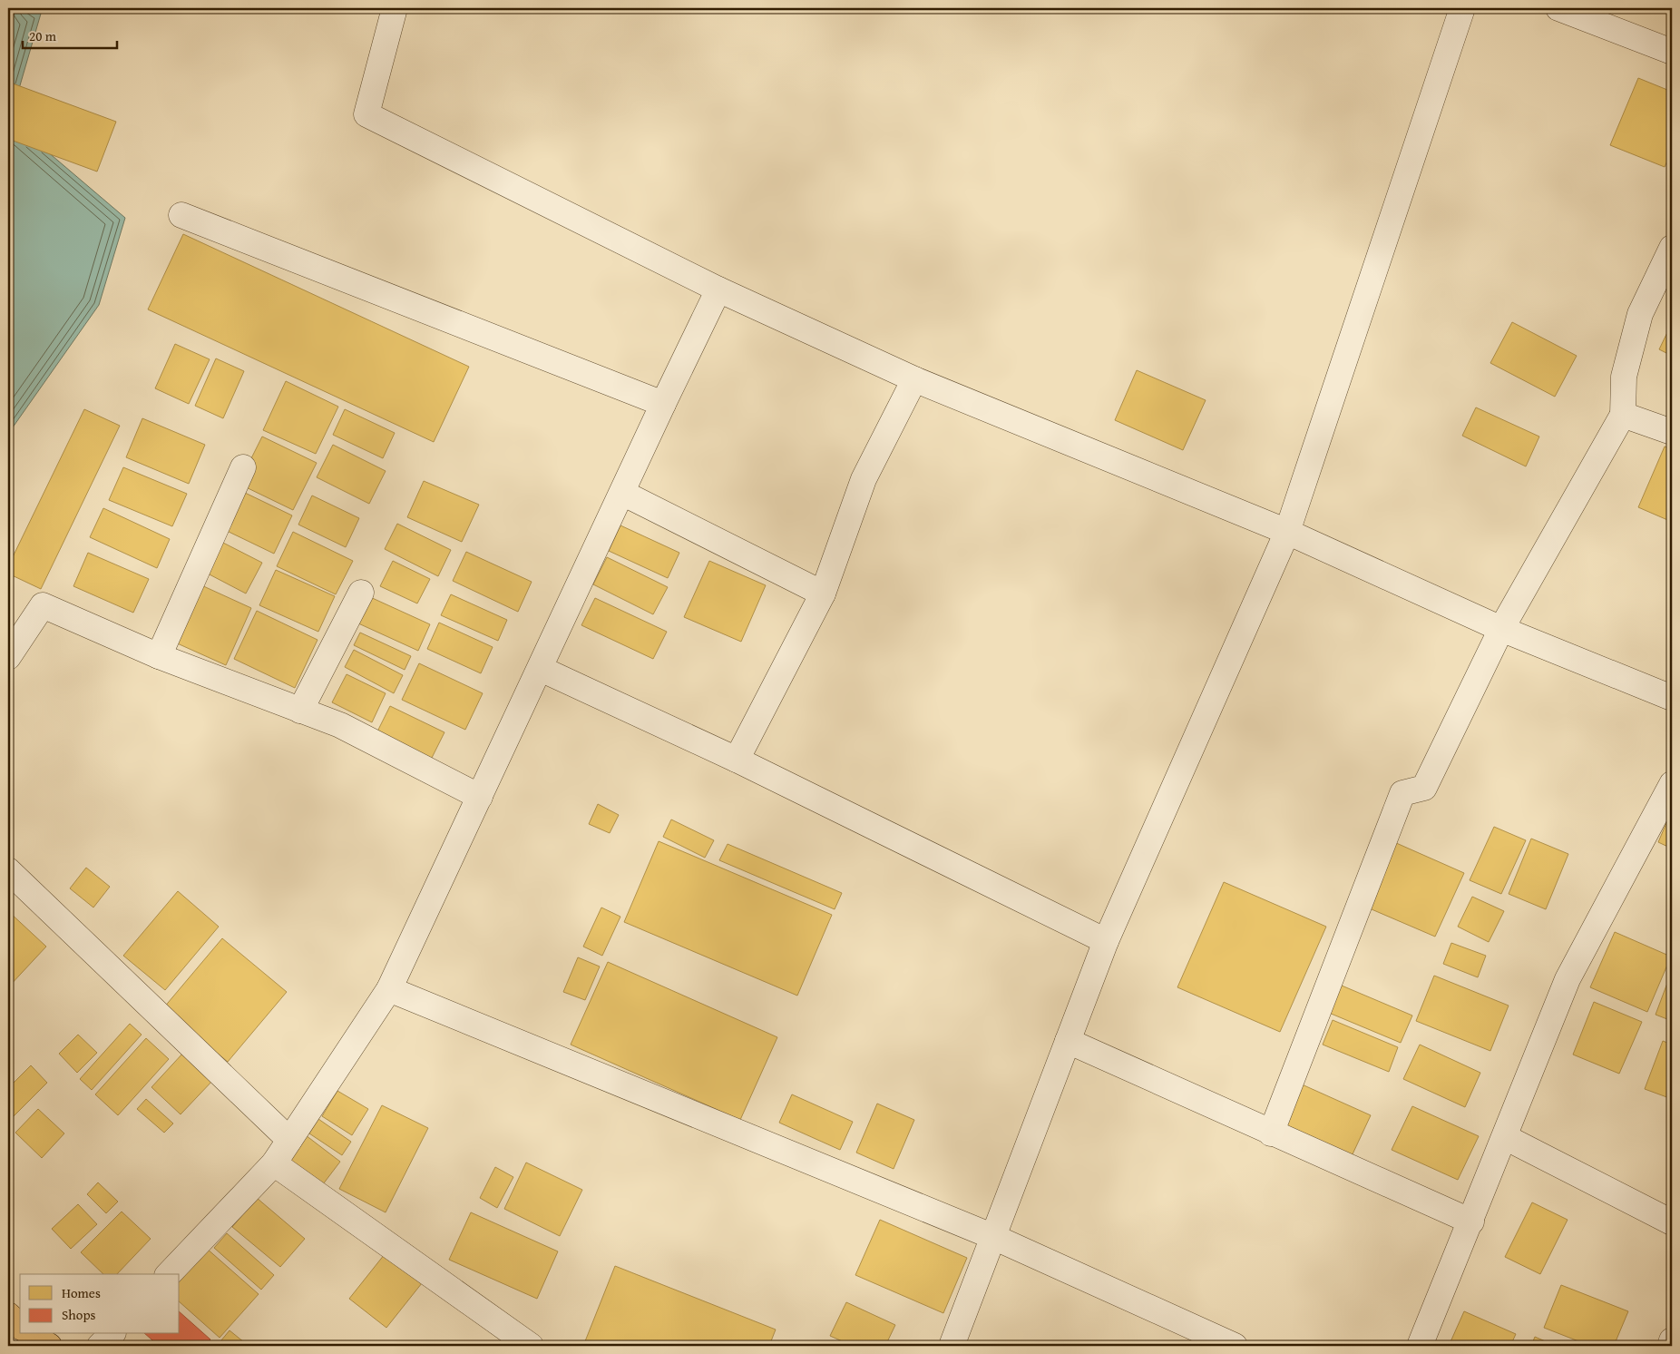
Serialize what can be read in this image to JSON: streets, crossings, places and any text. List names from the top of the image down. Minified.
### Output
{"legend":["Homes","Shops"],"scale_bar":"20 m"}
